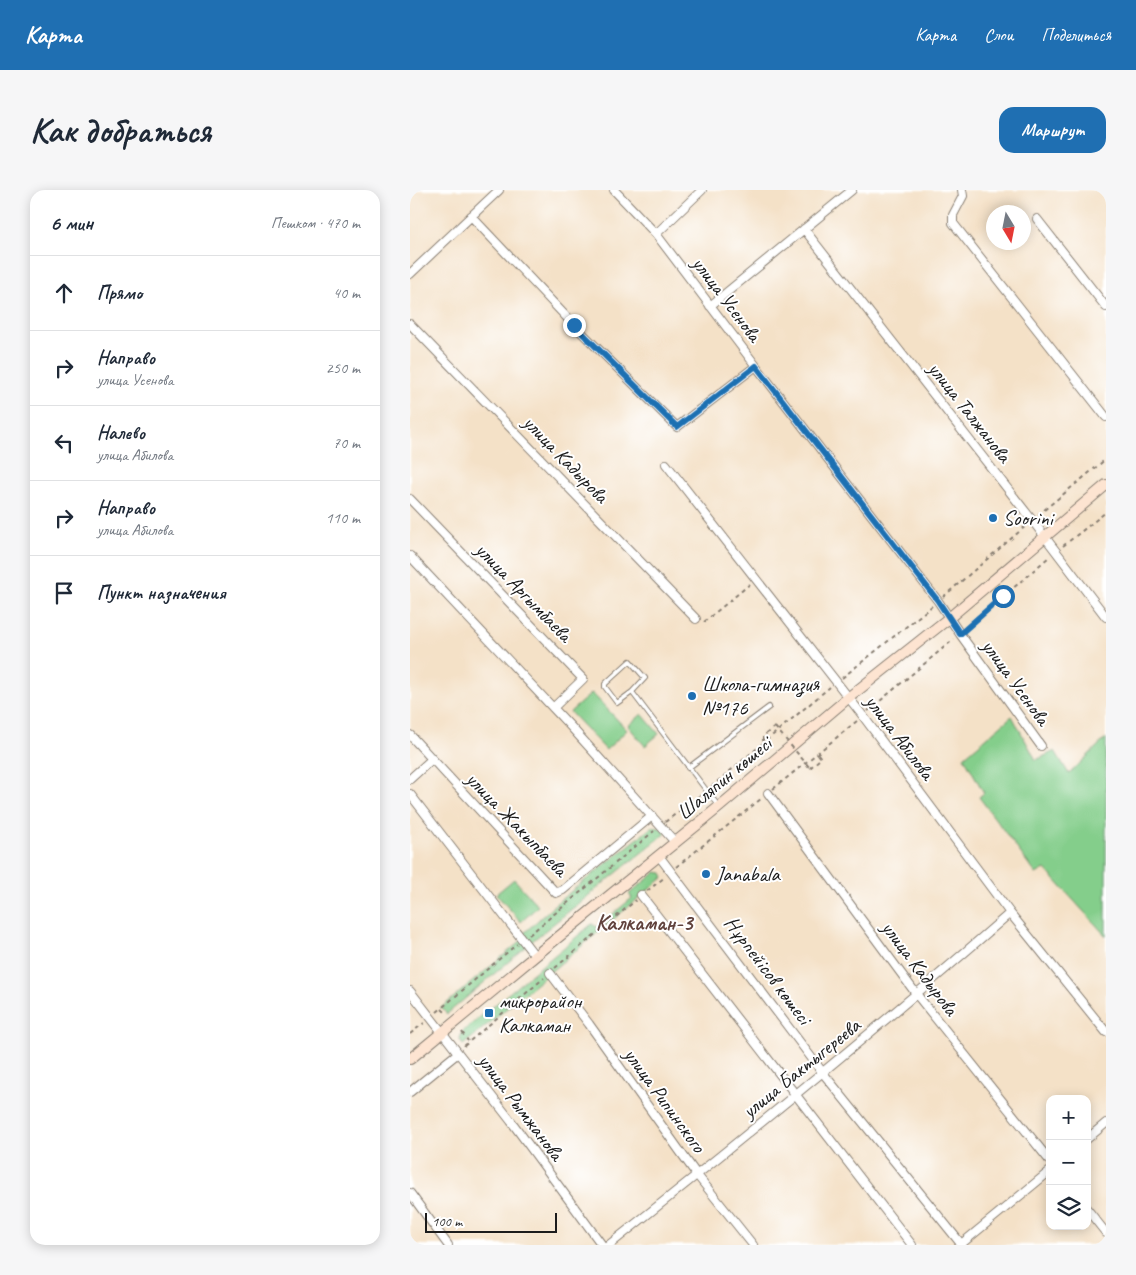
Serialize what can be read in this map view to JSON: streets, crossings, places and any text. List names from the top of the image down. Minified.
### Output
{"streets":{"main road":["Шаляпин көшесі"],"street":["улица Усенова","улица Талжанова","улица Кадырова","улица Аргымбаева","улица Абилова","улица Жакыпбаева","Нұрпейісов көшесі","улица Бактыгереева","улица Рипинского","улица Рымжанова"]},"crossings":[["улица Усенова","Шаляпин көшесі"],["улица Талжанова","Шаляпин көшесі"],["улица Кадырова","улица Бактыгереева"],["улица Абилова","Шаляпин көшесі"],["улица Абилова","улица Бактыгереева"],["Шаляпин көшесі","Нұрпейісов көшесі"],["Шаляпин көшесі","улица Рымжанова"],["Нұрпейісов көшесі","улица Бактыгереева"],["улица Бактыгереева","улица Рипинского"]],"districts":["Калкаман-3"],"places":{"other":["Soorini","Школа-гимназия №176","Janabala"],"transit":["микрорайон Калкаман"]},"scale_bar":"100 m","north":"bottom","page":{"header":"Карта","nav":["Карта","Слои","Поделиться"],"buttons":"Маршрут","title":"Как добраться","heading":["6 мин","Пешком · 470 m"],"list":[["Прямо","40 m"],["Направо","улица Усенова","250 m"],["Налево","улица Абилова","70 m"],["Направо","улица Абилова","110 m"],"Пункт назначения"],"map_buttons":["+","−"],"scale":"100 m"}}
